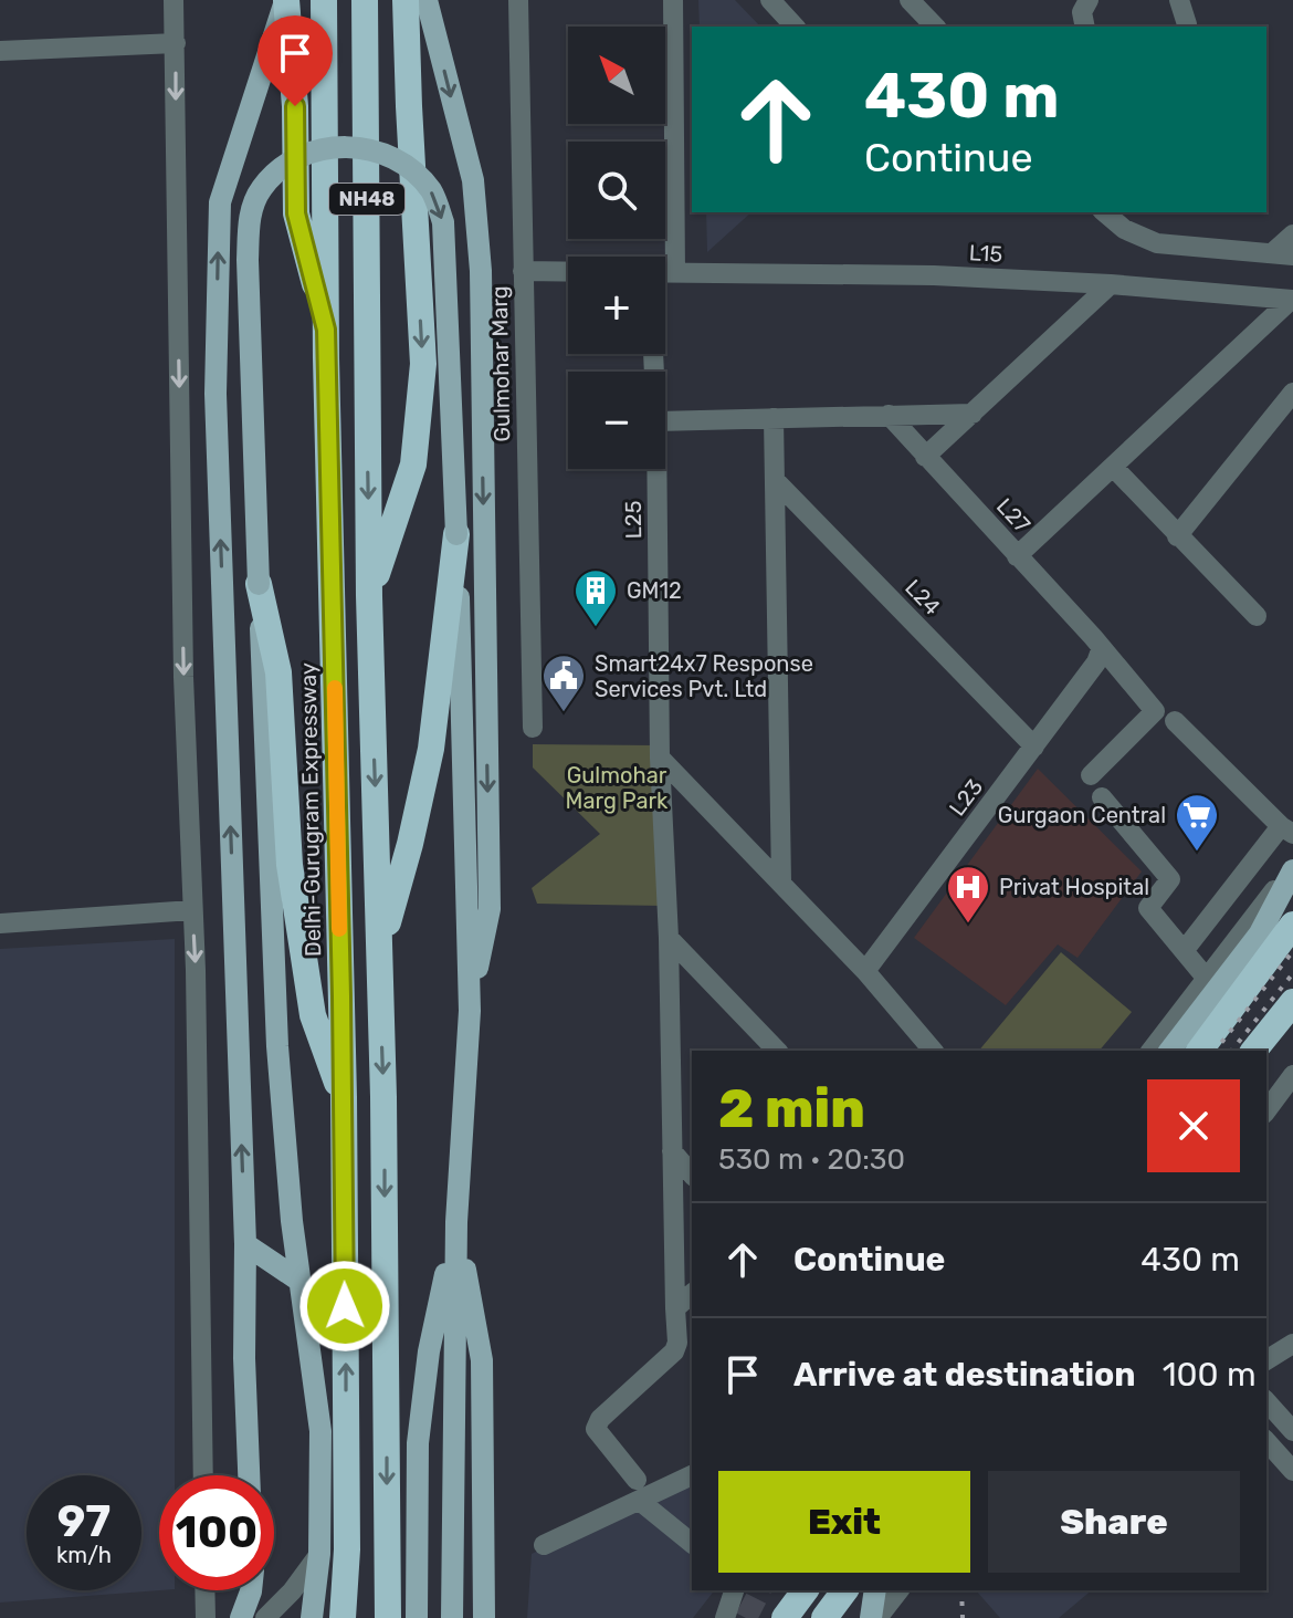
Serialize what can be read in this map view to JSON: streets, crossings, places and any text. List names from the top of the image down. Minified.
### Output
{"streets":{"highway":["NH48","Delhi-Gurugram Expressway"],"street":["L15","Gulmohar Marg","L27","L25","L24","L23"]},"crossings":[["L15","Gulmohar Marg"],["L27","L23"],["L24","L23"]],"parks":["Gulmohar Marg Park"],"places":{"building":["GM12"],"public building":["Smart24x7 Response Services Pvt. Ltd"],"supermarket":["Gurgaon Central"],"hospital":["Privat Hospital"]},"north":"top left","page":{"map_buttons":["+","−"],"turn":["430 m","Continue"],"heading":["2 min","530 m · 20:30"],"list":[{"name":"Continue","value":"430 m"},{"name":"Arrive at destination","value":"100 m"}],"buttons":["Exit","Share"],"speed":"97 km/h","limit":"100"}}
